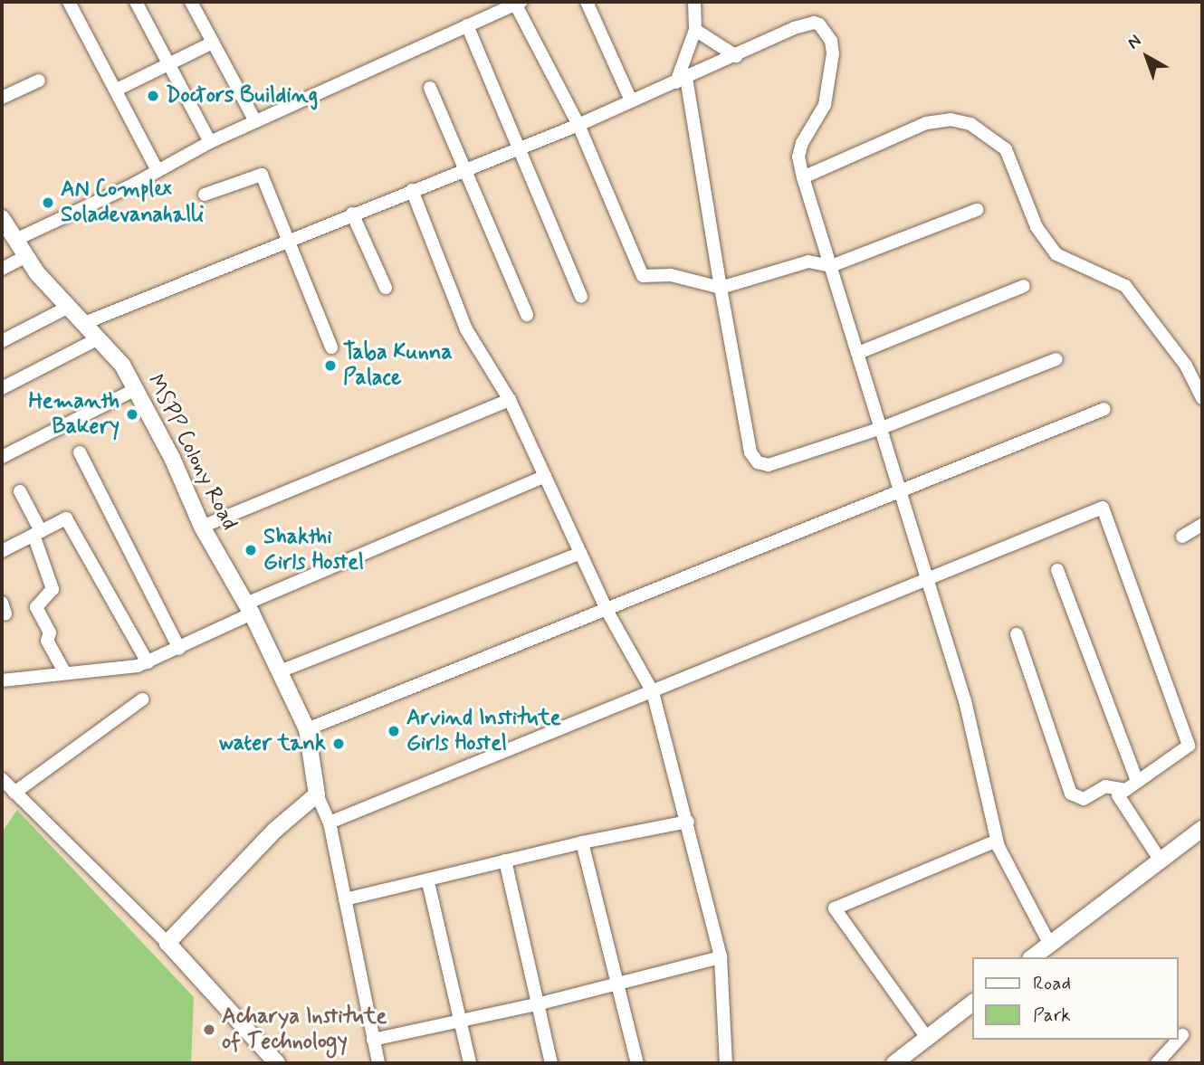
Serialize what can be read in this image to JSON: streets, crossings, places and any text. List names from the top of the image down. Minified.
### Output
{"streets":{"street":["MSPP Colony Road"]},"places":["Doctors Building","AN Complex Soladevanahalli","Taba Kunna Palace","Hemanth Bakery","Shakthi Girls Hostel","Arvind Institute Girls Hostel","water tank","Acharya Institute of Technology"],"legend":["Road","Park"],"north":"top left"}
